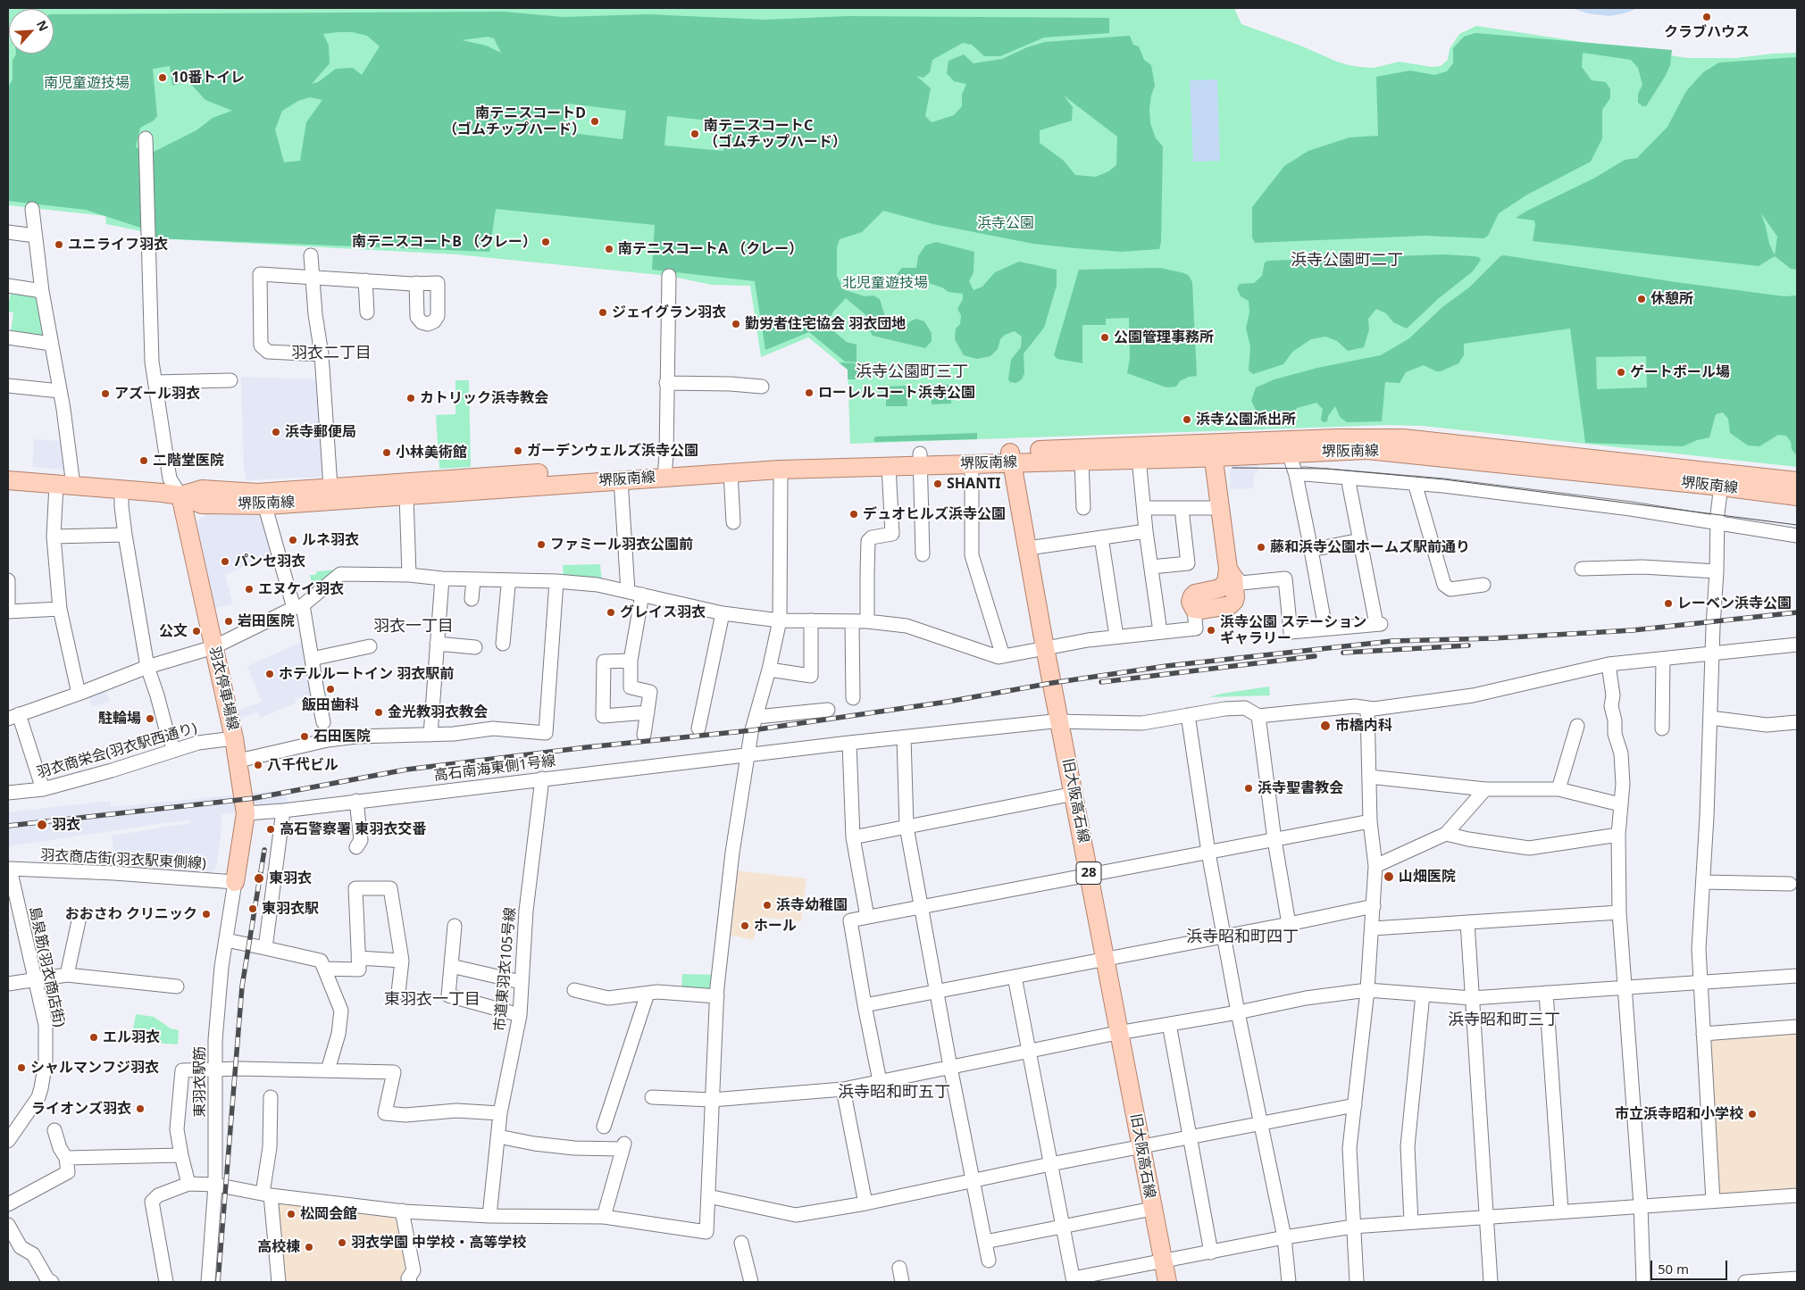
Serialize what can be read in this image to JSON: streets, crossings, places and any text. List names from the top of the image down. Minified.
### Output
{"streets":{"main road":["堺阪南線","羽衣停車場線","旧大阪高石線","28"],"street":["羽衣商栄会(羽衣駅西通り)","高石南海東側1号線","羽衣商店街(羽衣駅東側線)","島泉筋(羽衣商店街)","市道東羽衣105号線","東羽衣駅筋"]},"crossings":[["堺阪南線","羽衣停車場線"],["堺阪南線","旧大阪高石線"],["羽衣停車場線","羽衣商栄会(羽衣駅西通り)"],["羽衣停車場線","高石南海東側1号線"],["羽衣停車場線","羽衣商店街(羽衣駅東側線)"],["羽衣停車場線","東羽衣駅筋"],["高石南海東側1号線","旧大阪高石線"],["高石南海東側1号線","市道東羽衣105号線"],["羽衣商店街(羽衣駅東側線)","島泉筋(羽衣商店街)"],["羽衣商店街(羽衣駅東側線)","東羽衣駅筋"]],"districts":["浜寺公園町二丁","羽衣二丁目","浜寺公園町三丁","羽衣一丁目","浜寺昭和町四丁","東羽衣一丁目","浜寺昭和町三丁","浜寺昭和町五丁"],"parks":["南児童遊技場","浜寺公園","北児童遊技場"],"places":["クラブハウス","10番トイレ","南テニスコートD （ゴムチップハード）","南テニスコートC （ゴムチップハード）","南テニスコートB （クレー）","ユニライフ羽衣","南テニスコートA （クレー）","休憩所","ジェイグラン羽衣","勤労者住宅協会 羽衣団地","公園管理事務所","ゲートボール場","ローレルコート浜寺公園","アズール羽衣","カトリック浜寺教会","浜寺公園派出所","浜寺郵便局","ガーデンウェルズ浜寺公園","小林美術館","二階堂医院","SHANTI","デュオヒルズ浜寺公園","ルネ羽衣","ファミール羽衣公園前","藤和浜寺公園ホームズ駅前通り","パンセ羽衣","エヌケイ羽衣","レーベン浜寺公園","グレイス羽衣","岩田医院","浜寺公園 ステーション ギャラリー","公文","ホテルルートイン 羽衣駅前","飯田歯科","金光教羽衣教会","駐輪場","市橋内科","石田医院","八千代ビル","浜寺聖書教会","羽衣","高石警察署 東羽衣交番","山畑医院","東羽衣","浜寺幼稚園","東羽衣駅","おおさわ クリニック","ホール","エル羽衣","シャルマンフジ羽衣","ライオンズ羽衣","市立浜寺昭和小学校","松岡会館","羽衣学園 中学校・高等学校","高校棟"],"scale_bar":"50 m","north":"top right"}
